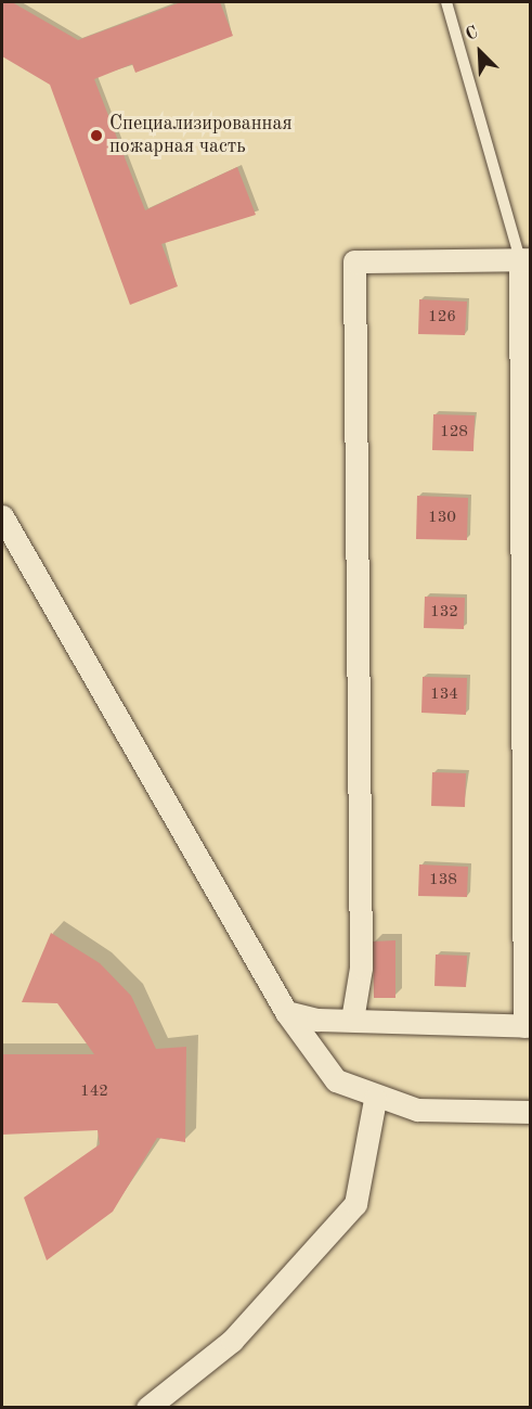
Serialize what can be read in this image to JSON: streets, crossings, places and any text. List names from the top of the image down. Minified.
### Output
{"places":["Специализированная пожарная часть"],"house_numbers":["126","128","130","132","134","138","142"],"north":"top left"}
